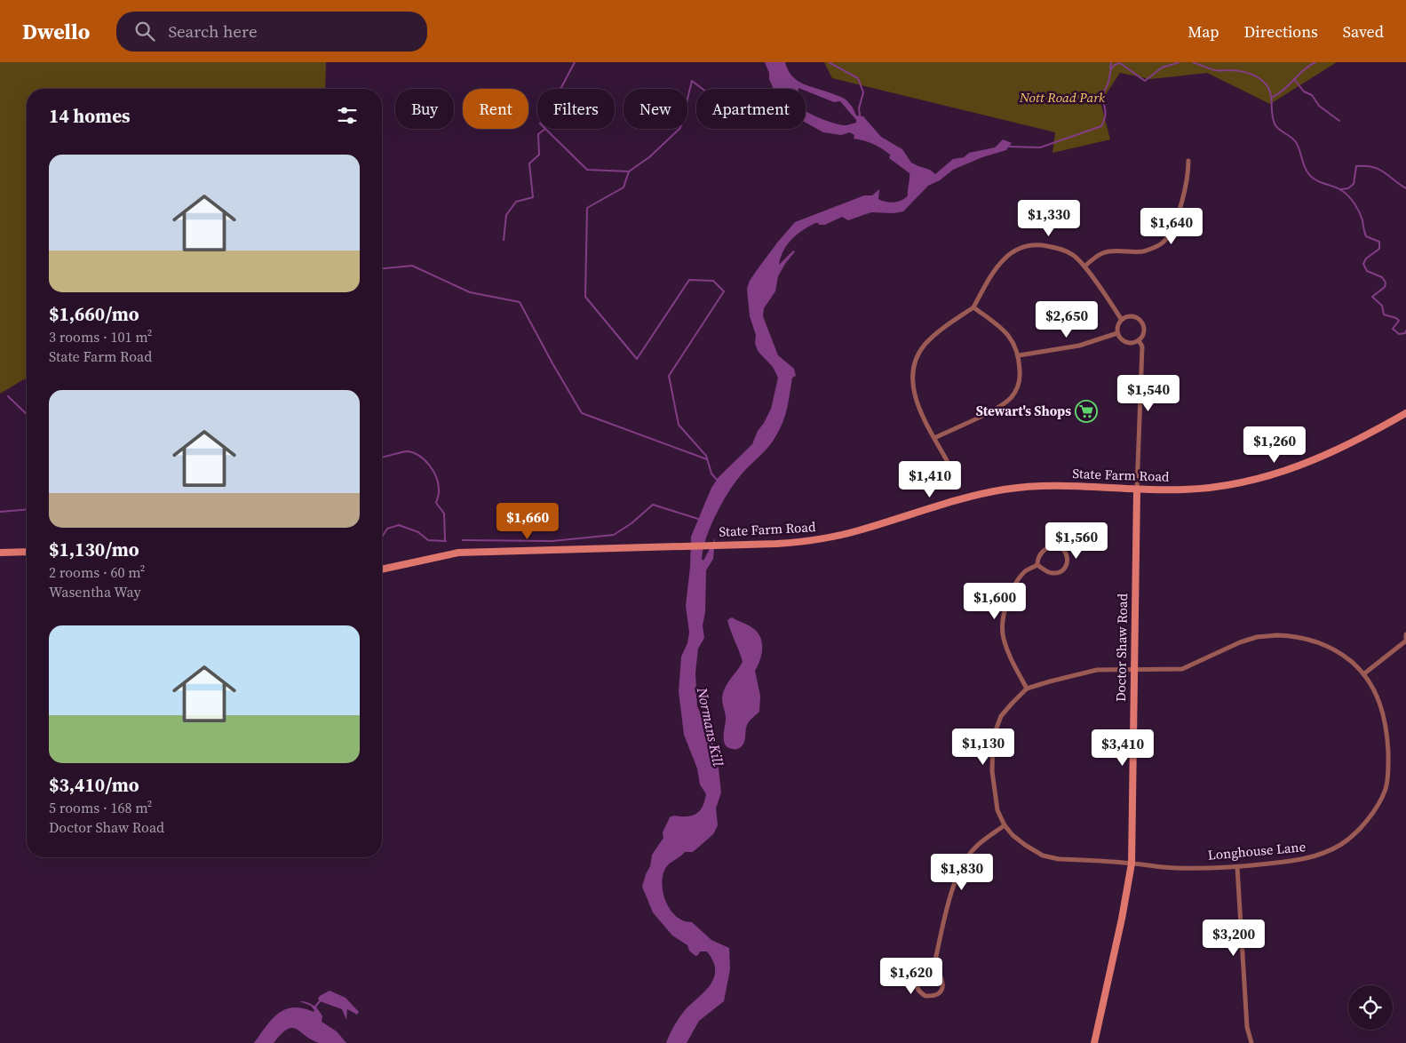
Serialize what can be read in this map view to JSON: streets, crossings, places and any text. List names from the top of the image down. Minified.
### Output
{"streets":{"main road":["State Farm Road","Doctor Shaw Road"],"street":["Longhouse Lane"]},"crossings":[["State Farm Road","Doctor Shaw Road"],["Doctor Shaw Road","Longhouse Lane"]],"water":["Normans Kill"],"parks":["Nott Road Park"],"places":{"supermarket":["Stewart's Shops"]},"page":{"header":"Dwello","search":"Search here","nav":["Map","Directions","Saved"],"chip":["Buy","Rent","Filters","New","Apartment"],"heading":"14 homes","list":[{"name":"$1,660/mo","note":"3 rooms · 101 m² · State Farm Road"},{"name":"$1,130/mo","note":"2 rooms · 60 m² · Wasentha Way"},{"name":"$3,410/mo","note":"5 rooms · 168 m² · Doctor Shaw Road"}],"price":["$1,330","$1,640","$2,650","$1,540","$1,260","$1,410","$1,660","$1,560","$1,600","$1,130","$3,410","$1,830","$3,200","$1,620"]}}
